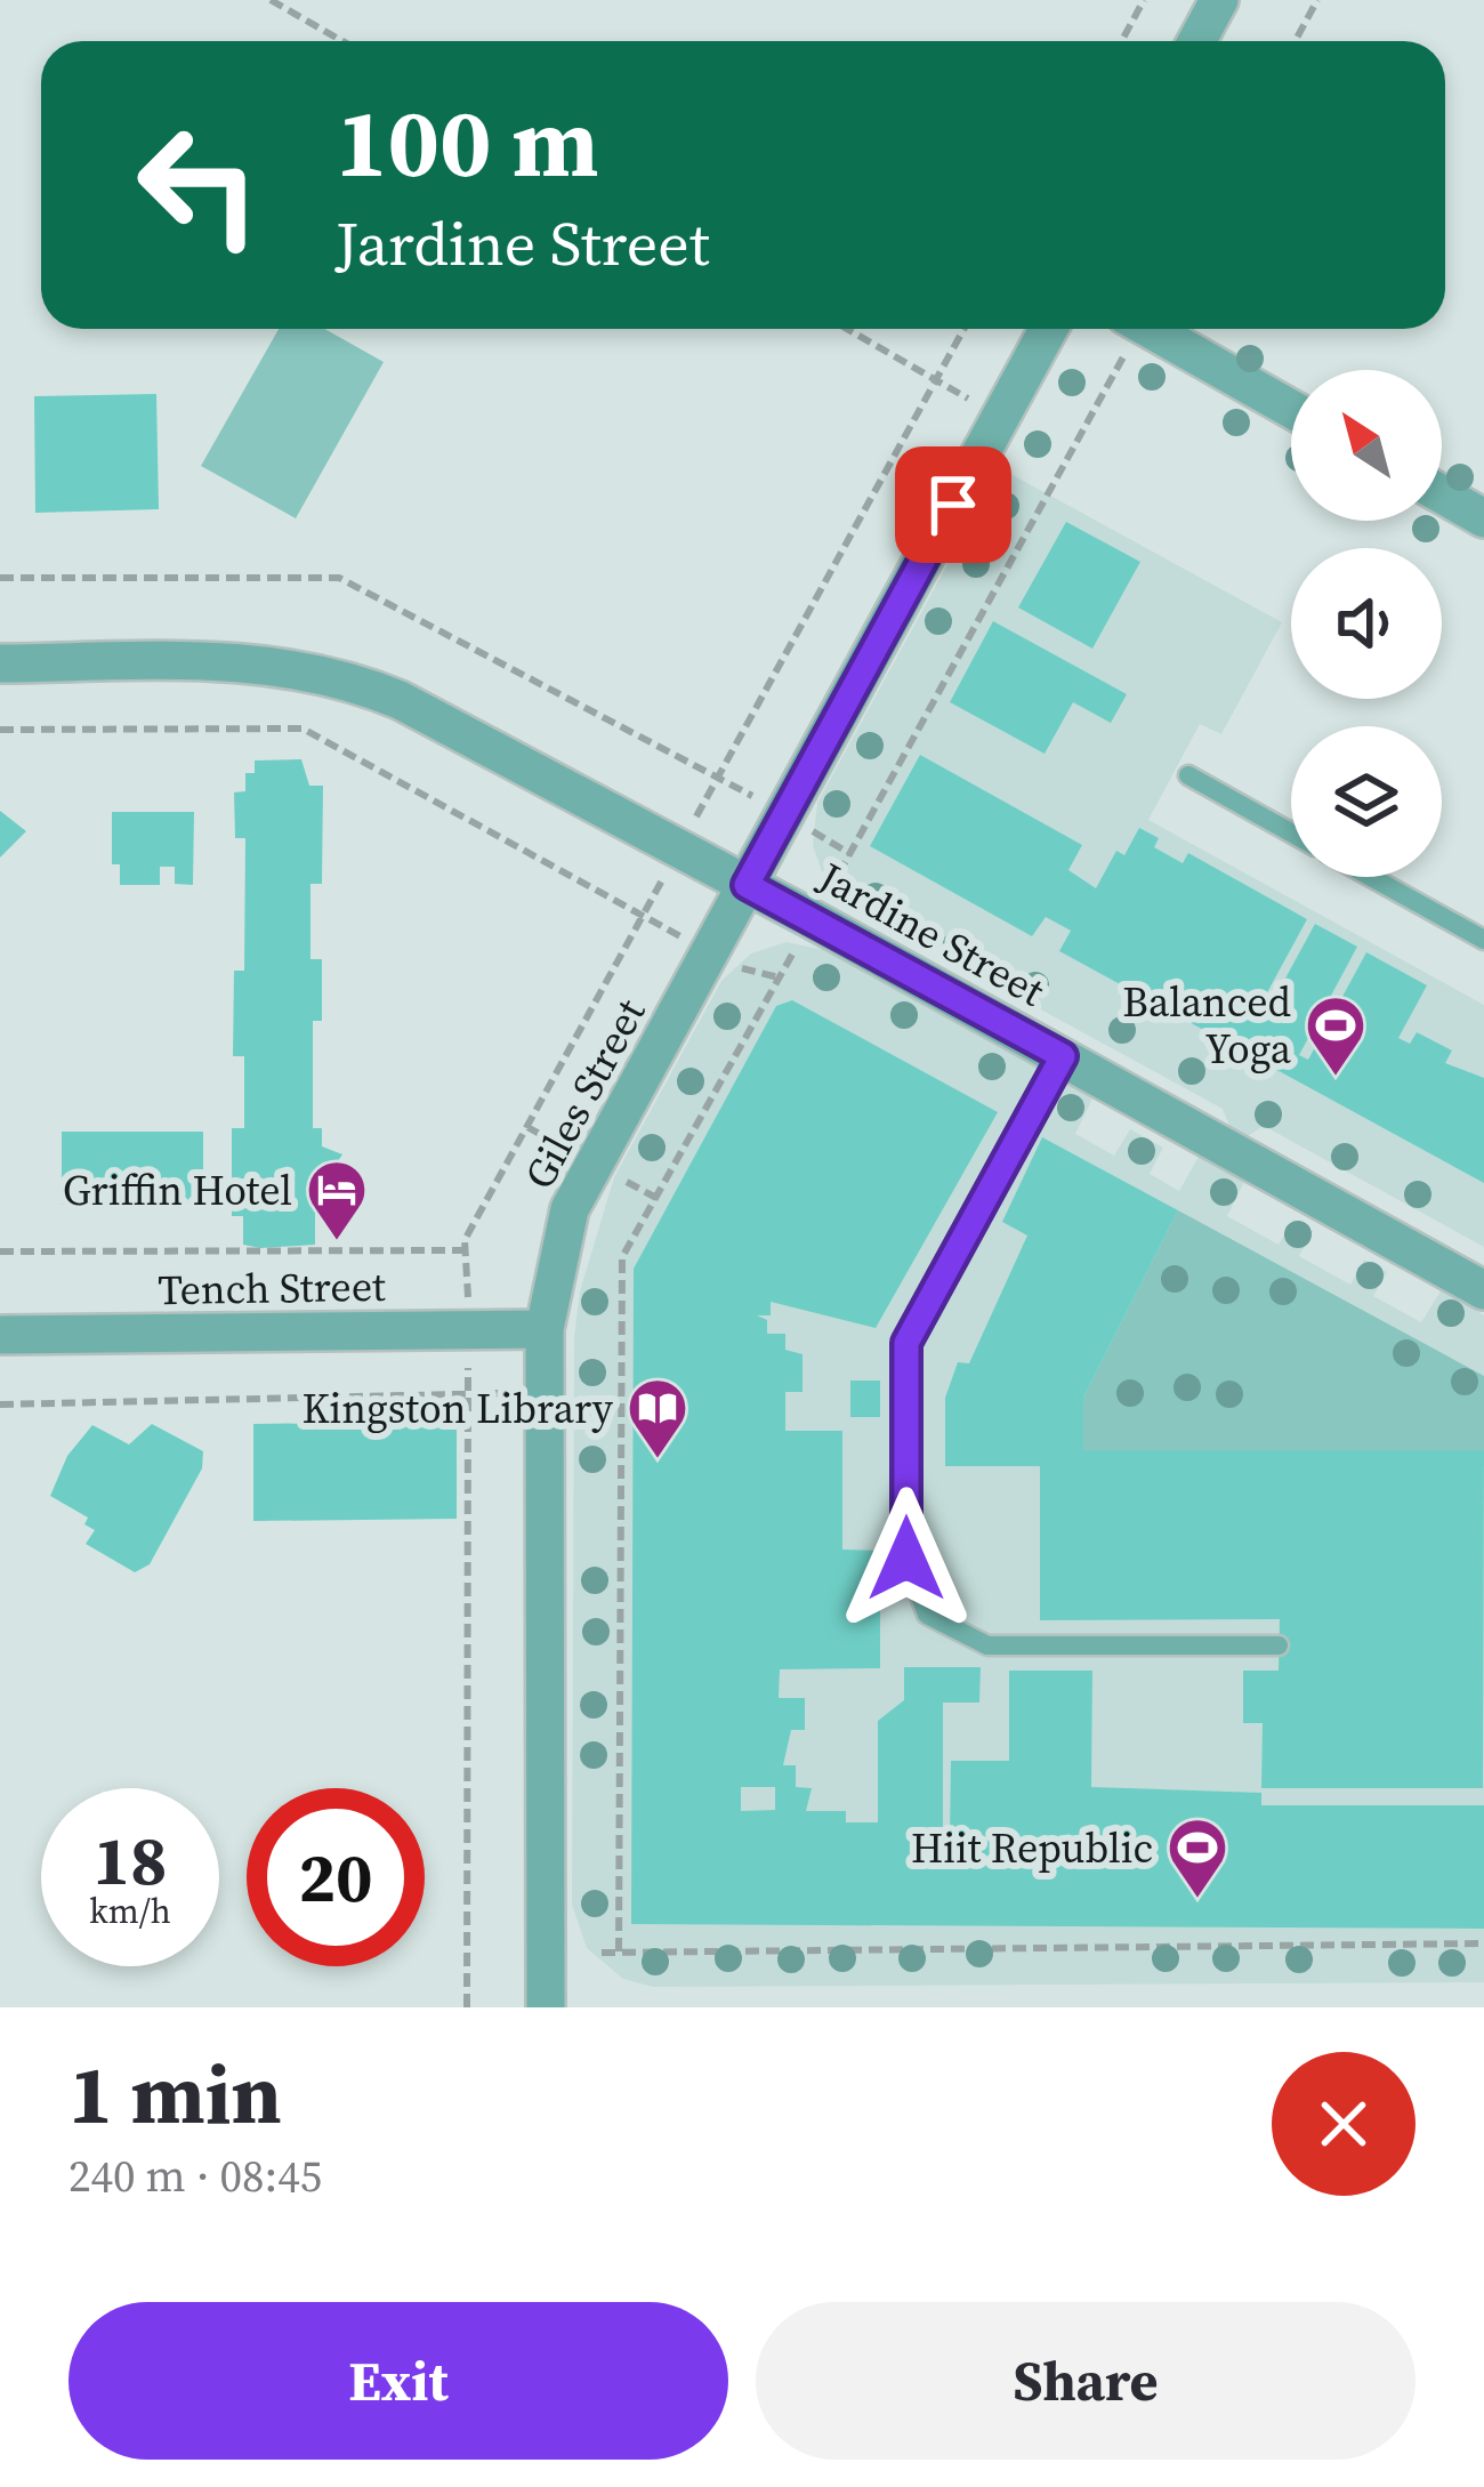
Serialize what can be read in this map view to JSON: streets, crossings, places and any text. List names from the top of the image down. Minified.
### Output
{"streets":{"street":["Jardine Street","Giles Street","Tench Street"]},"crossings":[["Jardine Street","Giles Street"],["Giles Street","Tench Street"]],"places":{"sports":["Balanced Yoga","Hiit Republic"],"hotel":["Griffin Hotel"],"library":["Kingston Library"]},"north":"top left","page":{"turn":["100 m","Jardine Street"],"speed":"18 km/h","limit":"20","heading":["1 min","240 m · 08:45"],"buttons":["Exit","Share"]}}
